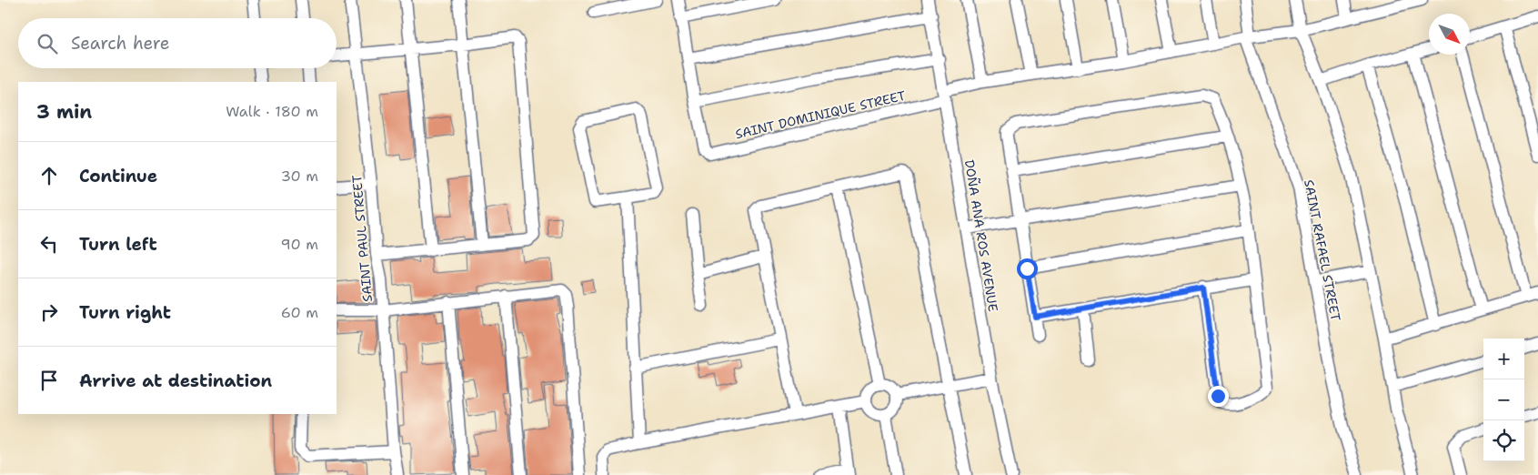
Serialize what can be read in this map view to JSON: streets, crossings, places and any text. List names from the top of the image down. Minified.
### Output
{"streets":{"street":["SAINT DOMINIQUE STREET","DOÑA ANA ROS AVENUE","SAINT PAUL STREET","SAINT RAFAEL STREET"]},"crossings":[["SAINT DOMINIQUE STREET","DOÑA ANA ROS AVENUE"],["SAINT DOMINIQUE STREET","SAINT RAFAEL STREET"]],"north":"bottom right","page":{"search":"Search here","heading":["3 min","Walk · 180 m"],"list":[["Continue","30 m"],["Turn left","90 m"],["Turn right","60 m"],"Arrive at destination"],"map_buttons":["+","−"]}}
